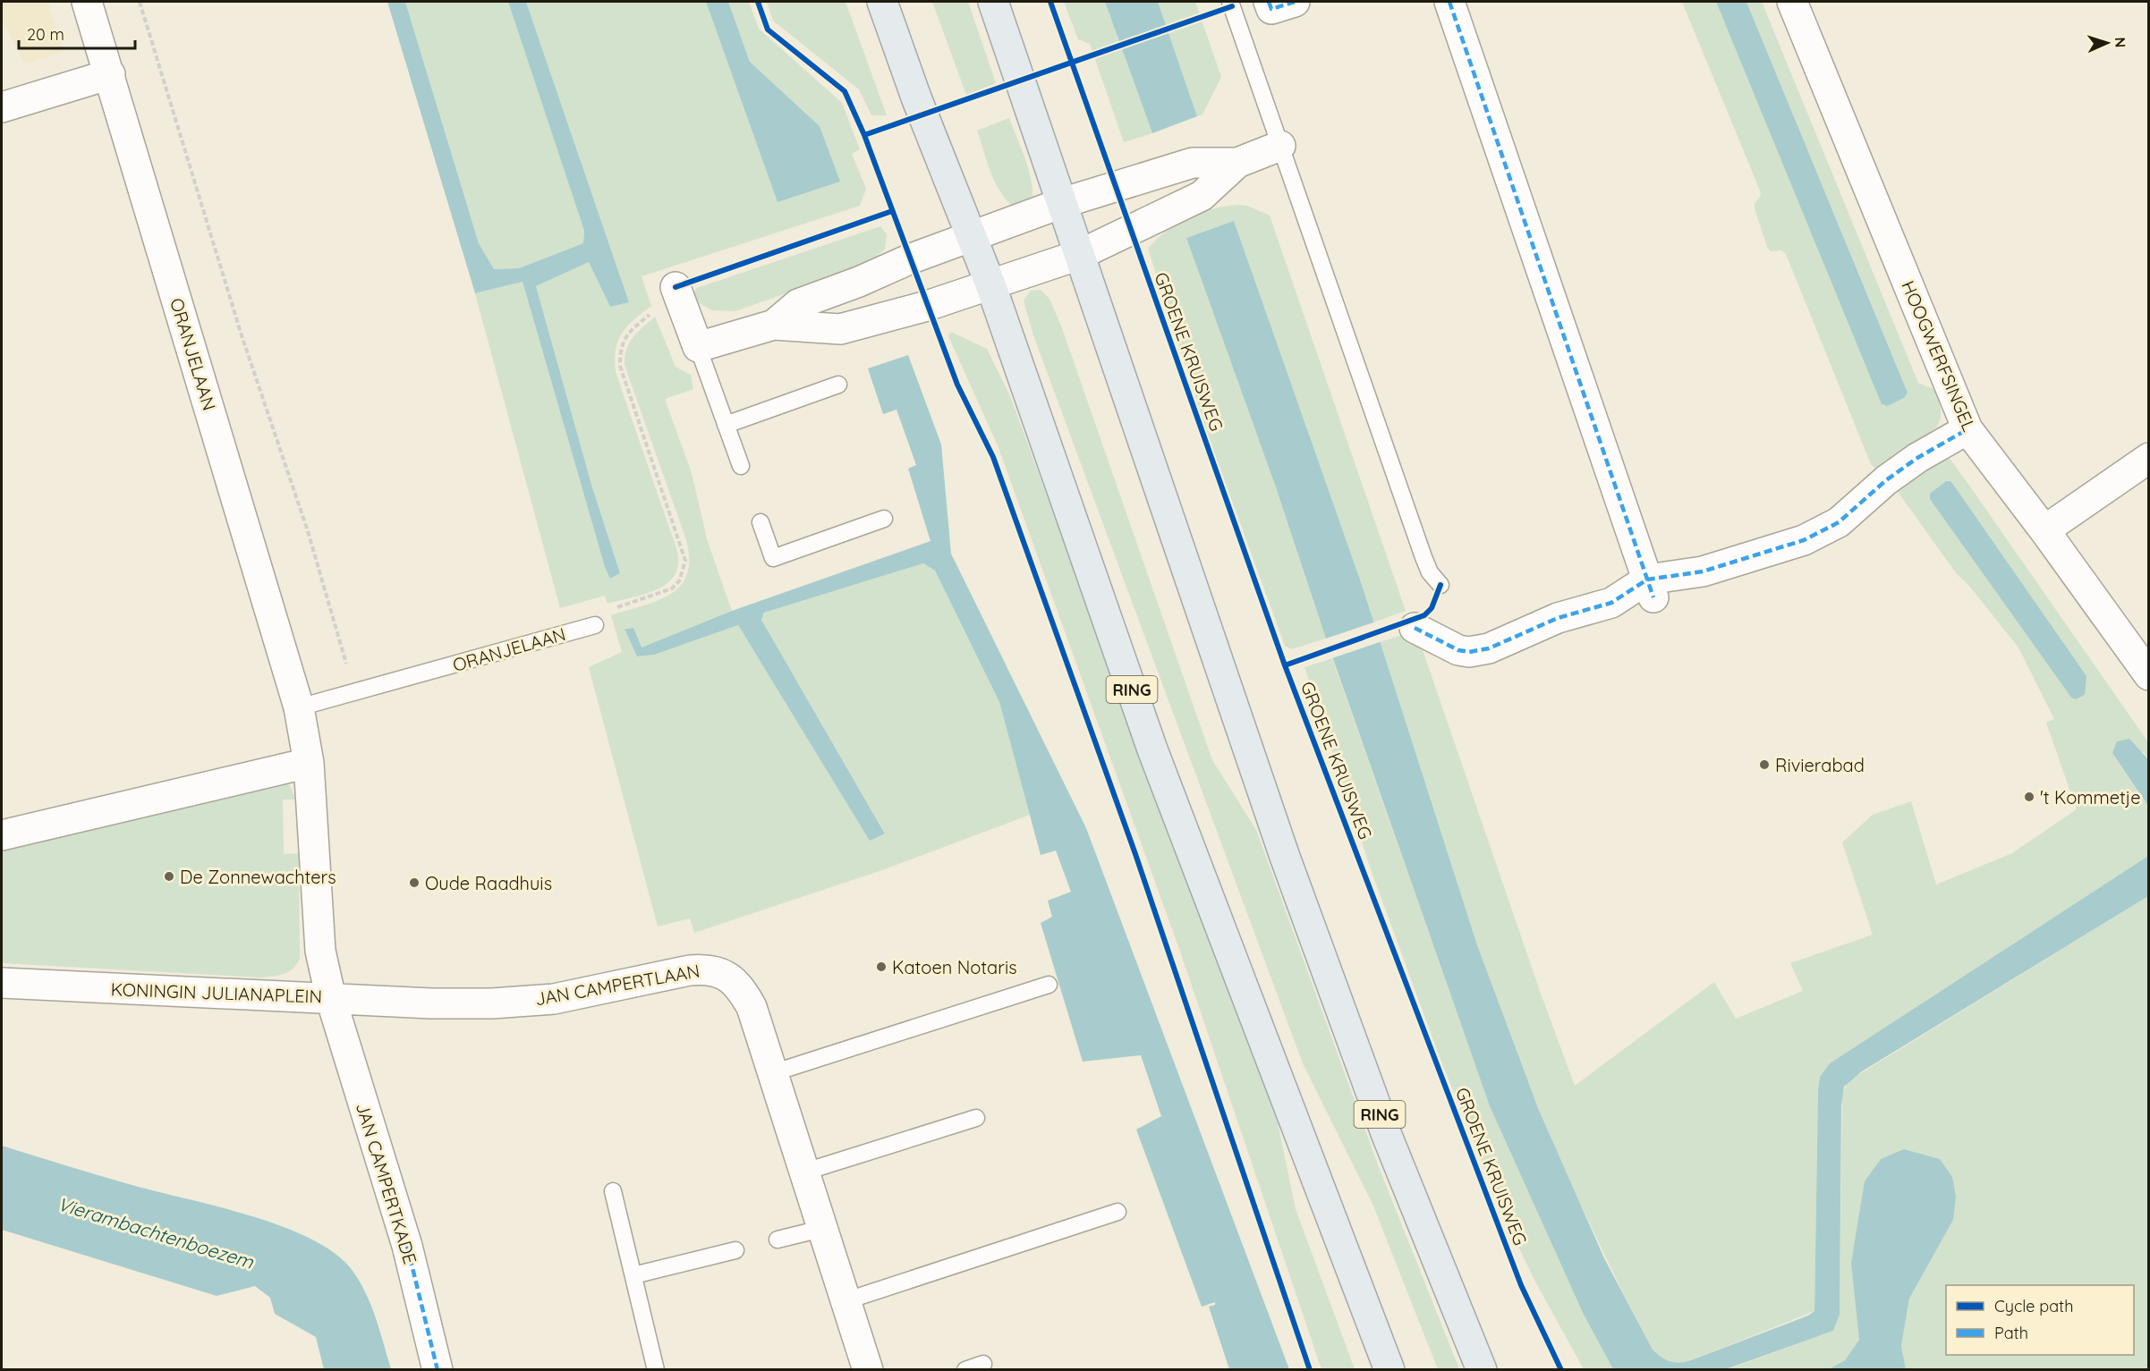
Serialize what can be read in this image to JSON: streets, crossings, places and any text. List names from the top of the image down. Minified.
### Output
{"streets":{"main road":["RING"],"street":["ORANJELAAN","HOOGWERFSINGEL","JAN CAMPERTLAAN","KONINGIN JULIANAPLEIN","JAN CAMPERTKADE"],"cycle path":["GROENE KRUISWEG"]},"crossings":[["ORANJELAAN","KONINGIN JULIANAPLEIN"],["JAN CAMPERTLAAN","KONINGIN JULIANAPLEIN"],["JAN CAMPERTLAAN","JAN CAMPERTKADE"],["KONINGIN JULIANAPLEIN","JAN CAMPERTKADE"]],"water":["Vierambachtenboezem"],"places":["Rivierabad","'t Kommetje","De Zonnewachters","Oude Raadhuis","Katoen Notaris"],"legend":["Cycle path","Path"],"scale_bar":"20 m","north":"right"}
